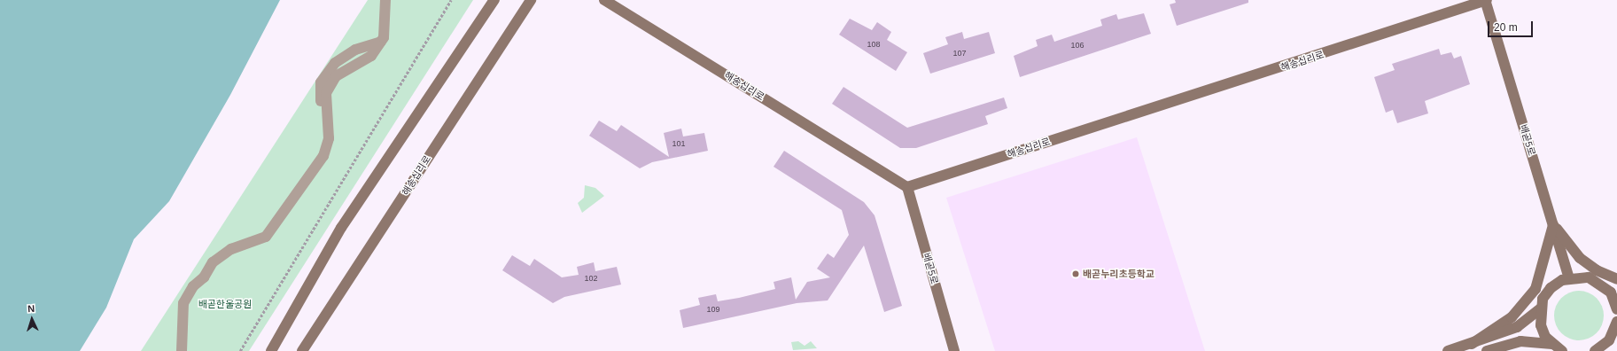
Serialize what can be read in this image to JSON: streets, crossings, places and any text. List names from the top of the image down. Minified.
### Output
{"streets":{"street":["해송십리로","배곧5로"]},"crossings":[["해송십리로","배곧5로"]],"parks":["배곧한울공원"],"places":["배곧누리초등학교"],"house_numbers":["108","106","107","101","102","109"],"scale_bar":"20 m","north":"top"}
